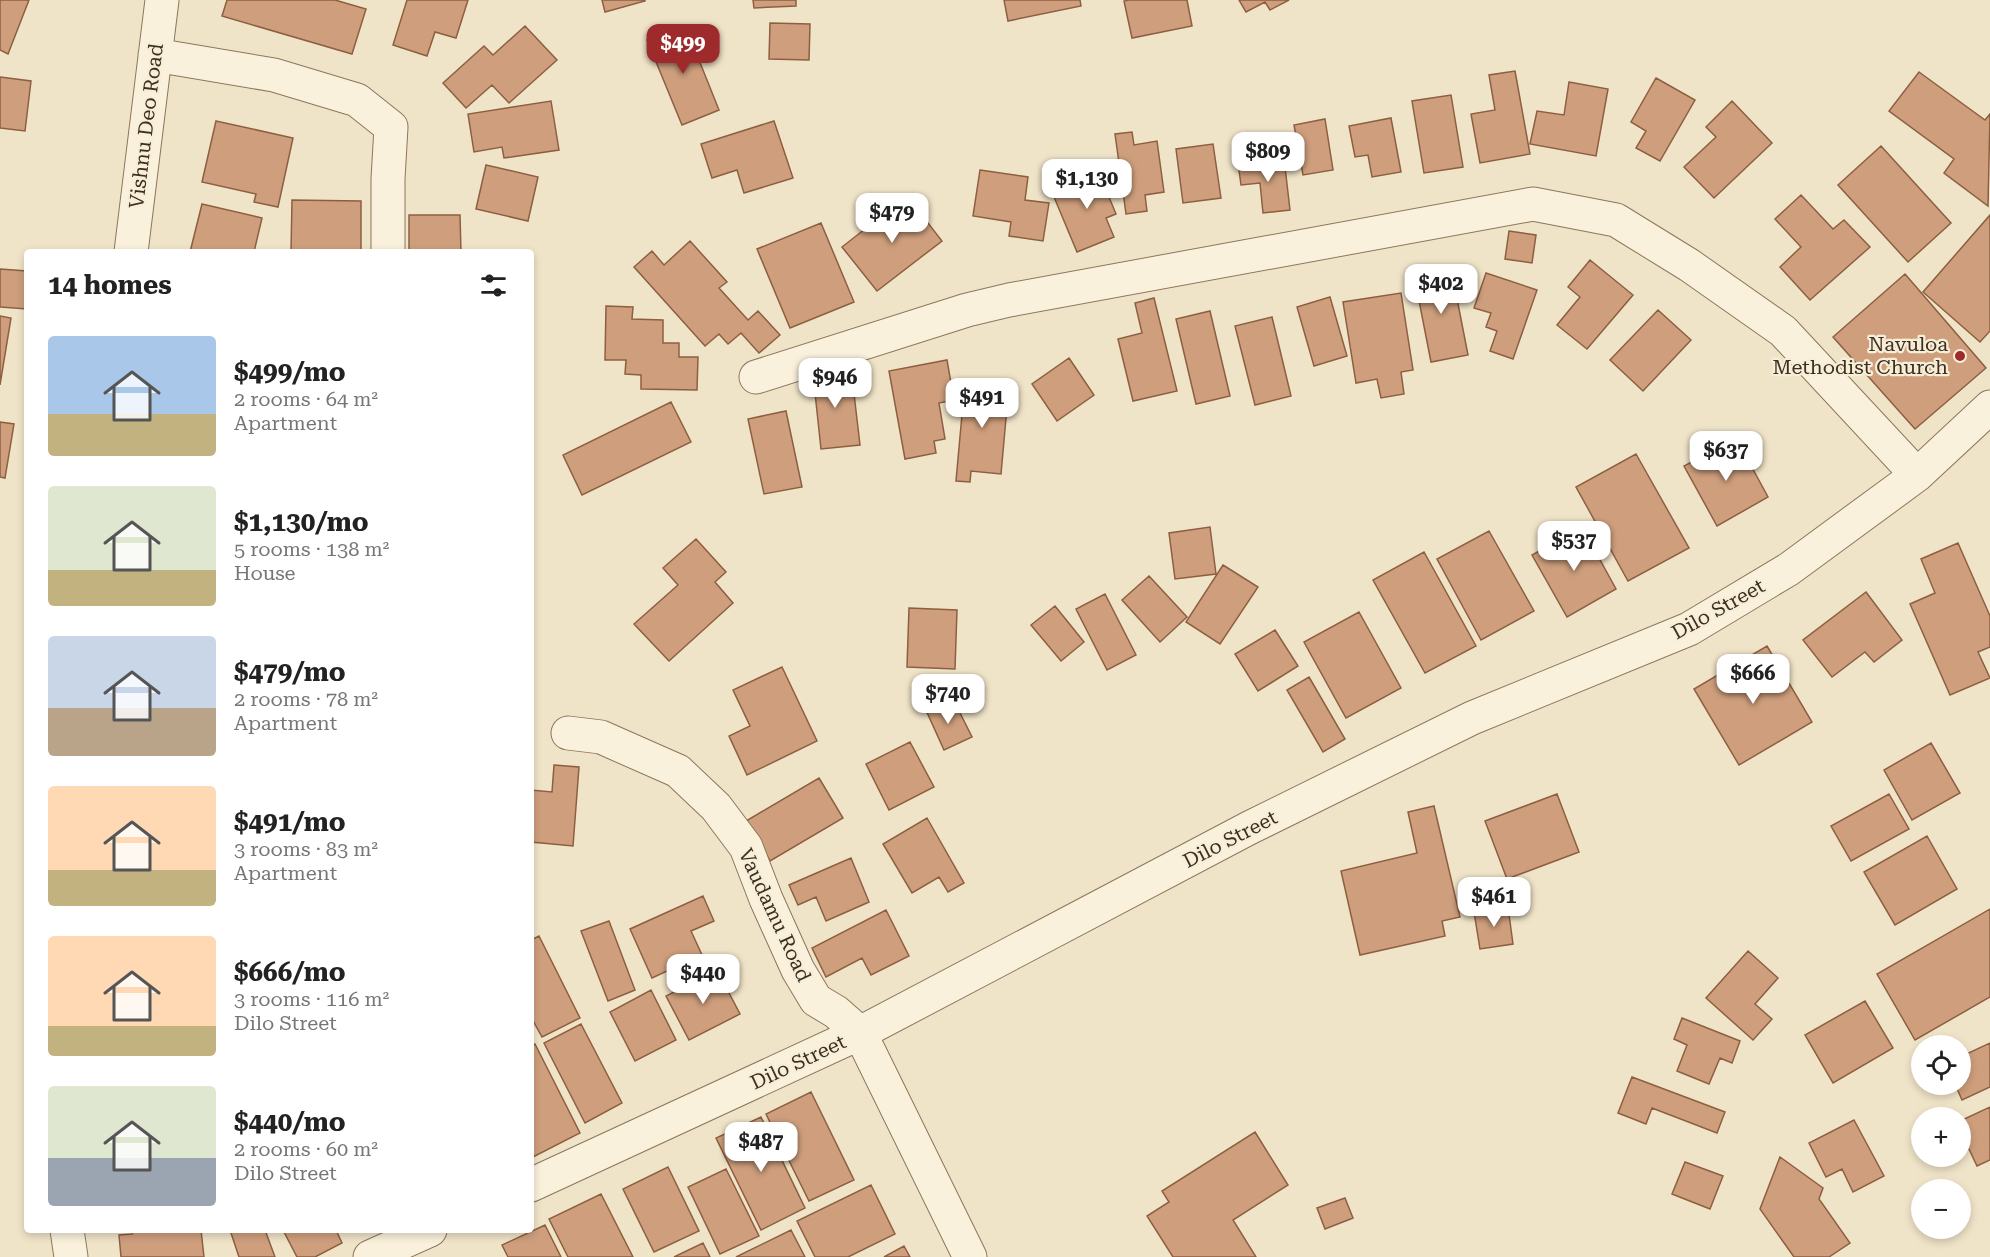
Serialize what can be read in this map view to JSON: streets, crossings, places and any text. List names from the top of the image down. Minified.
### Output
{"streets":{"street":["Vishnu Deo Road","Dilo Street","Vaudamu Road"]},"crossings":[["Dilo Street","Vaudamu Road"]],"places":["Navuloa Methodist Church"],"page":{"price":["$499","$809","$1,130","$479","$402","$946","$491","$637","$537","$666","$740","$461","$440","$487"],"heading":"14 homes","list":[{"name":"$499/mo","note":"2 rooms · 64 m² · Apartment"},{"name":"$1,130/mo","note":"5 rooms · 138 m² · House"},{"name":"$479/mo","note":"2 rooms · 78 m² · Apartment"},{"name":"$491/mo","note":"3 rooms · 83 m² · Apartment"},{"name":"$666/mo","note":"3 rooms · 116 m² · Dilo Street"},{"name":"$440/mo","note":"2 rooms · 60 m² · Dilo Street"}],"map_buttons":["+","−"]}}
